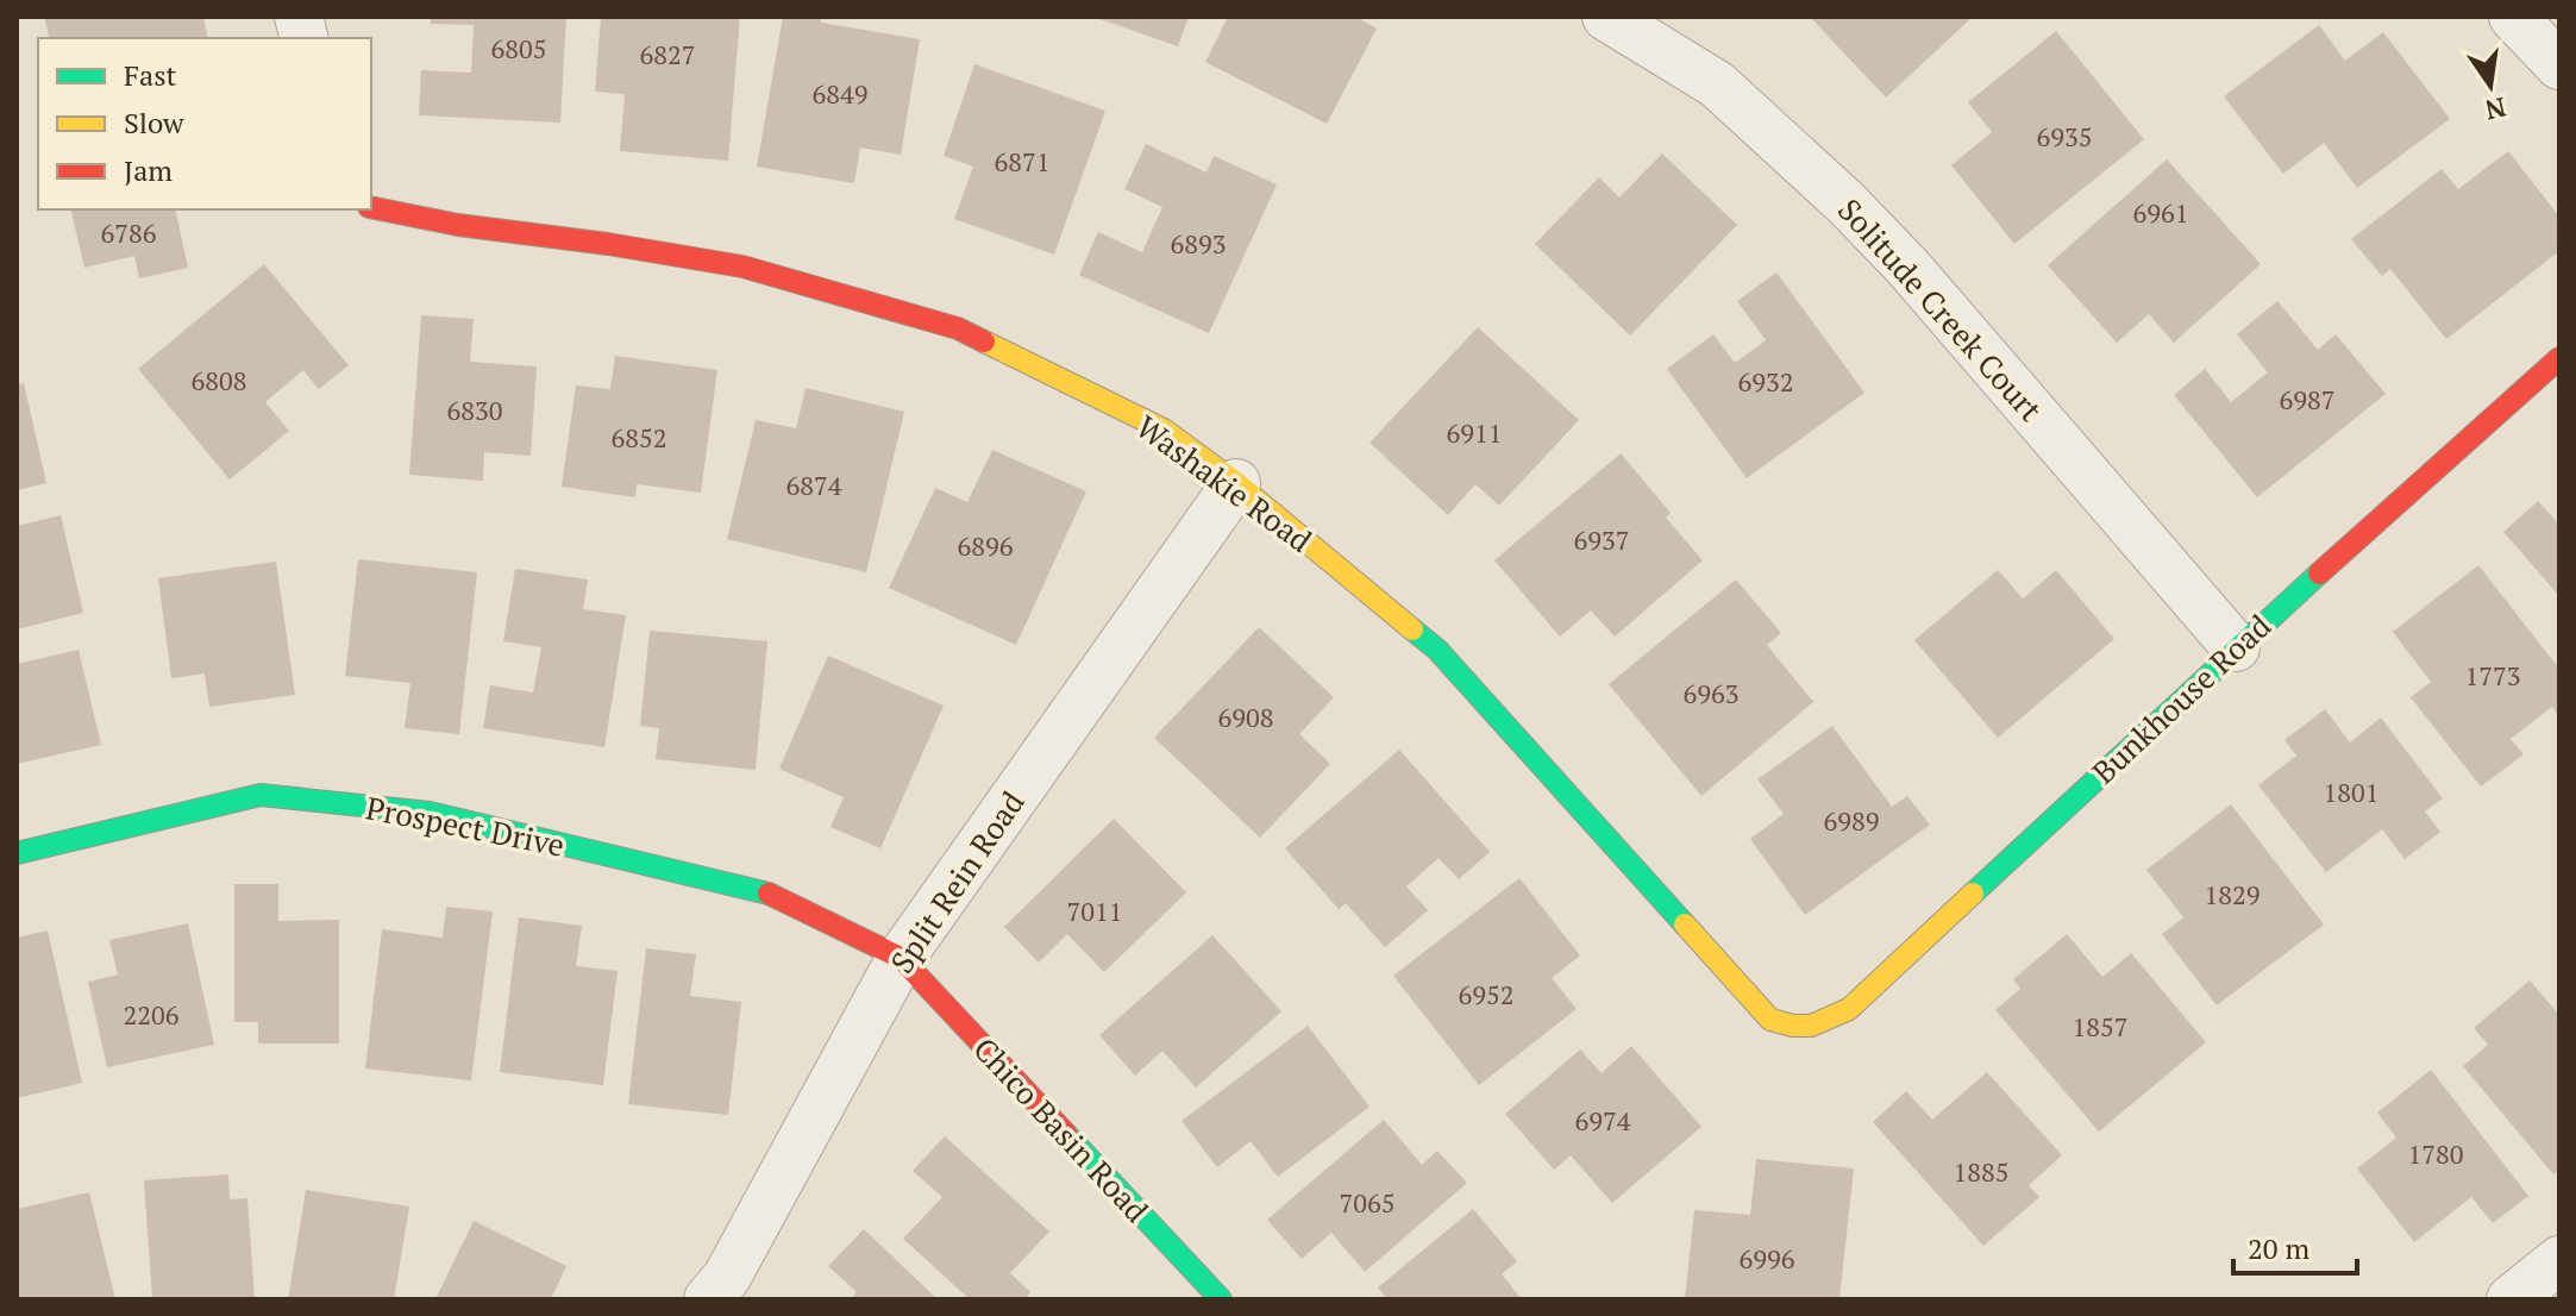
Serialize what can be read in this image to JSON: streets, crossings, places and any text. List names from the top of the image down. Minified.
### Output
{"streets":{"street":["Solitude Creek Court","Washakie Road","Bunkhouse Road","Prospect Drive","Split Rein Road","Chico Basin Road"]},"crossings":[["Solitude Creek Court","Bunkhouse Road"],["Washakie Road","Bunkhouse Road"],["Washakie Road","Split Rein Road"],["Prospect Drive","Split Rein Road"],["Prospect Drive","Chico Basin Road"],["Split Rein Road","Chico Basin Road"]],"house_numbers":["6805","6827","6849","6935","6871","6961","6786","6893","6808","6932","6987","6830","6911","6852","6874","6937","6896","1773","6963","6908","1801","6989","1829","7011","6952","2206","1857","6974","1780","1885","7065","6996"],"legend":["Fast","Slow","Jam"],"scale_bar":"20 m","north":"bottom"}
